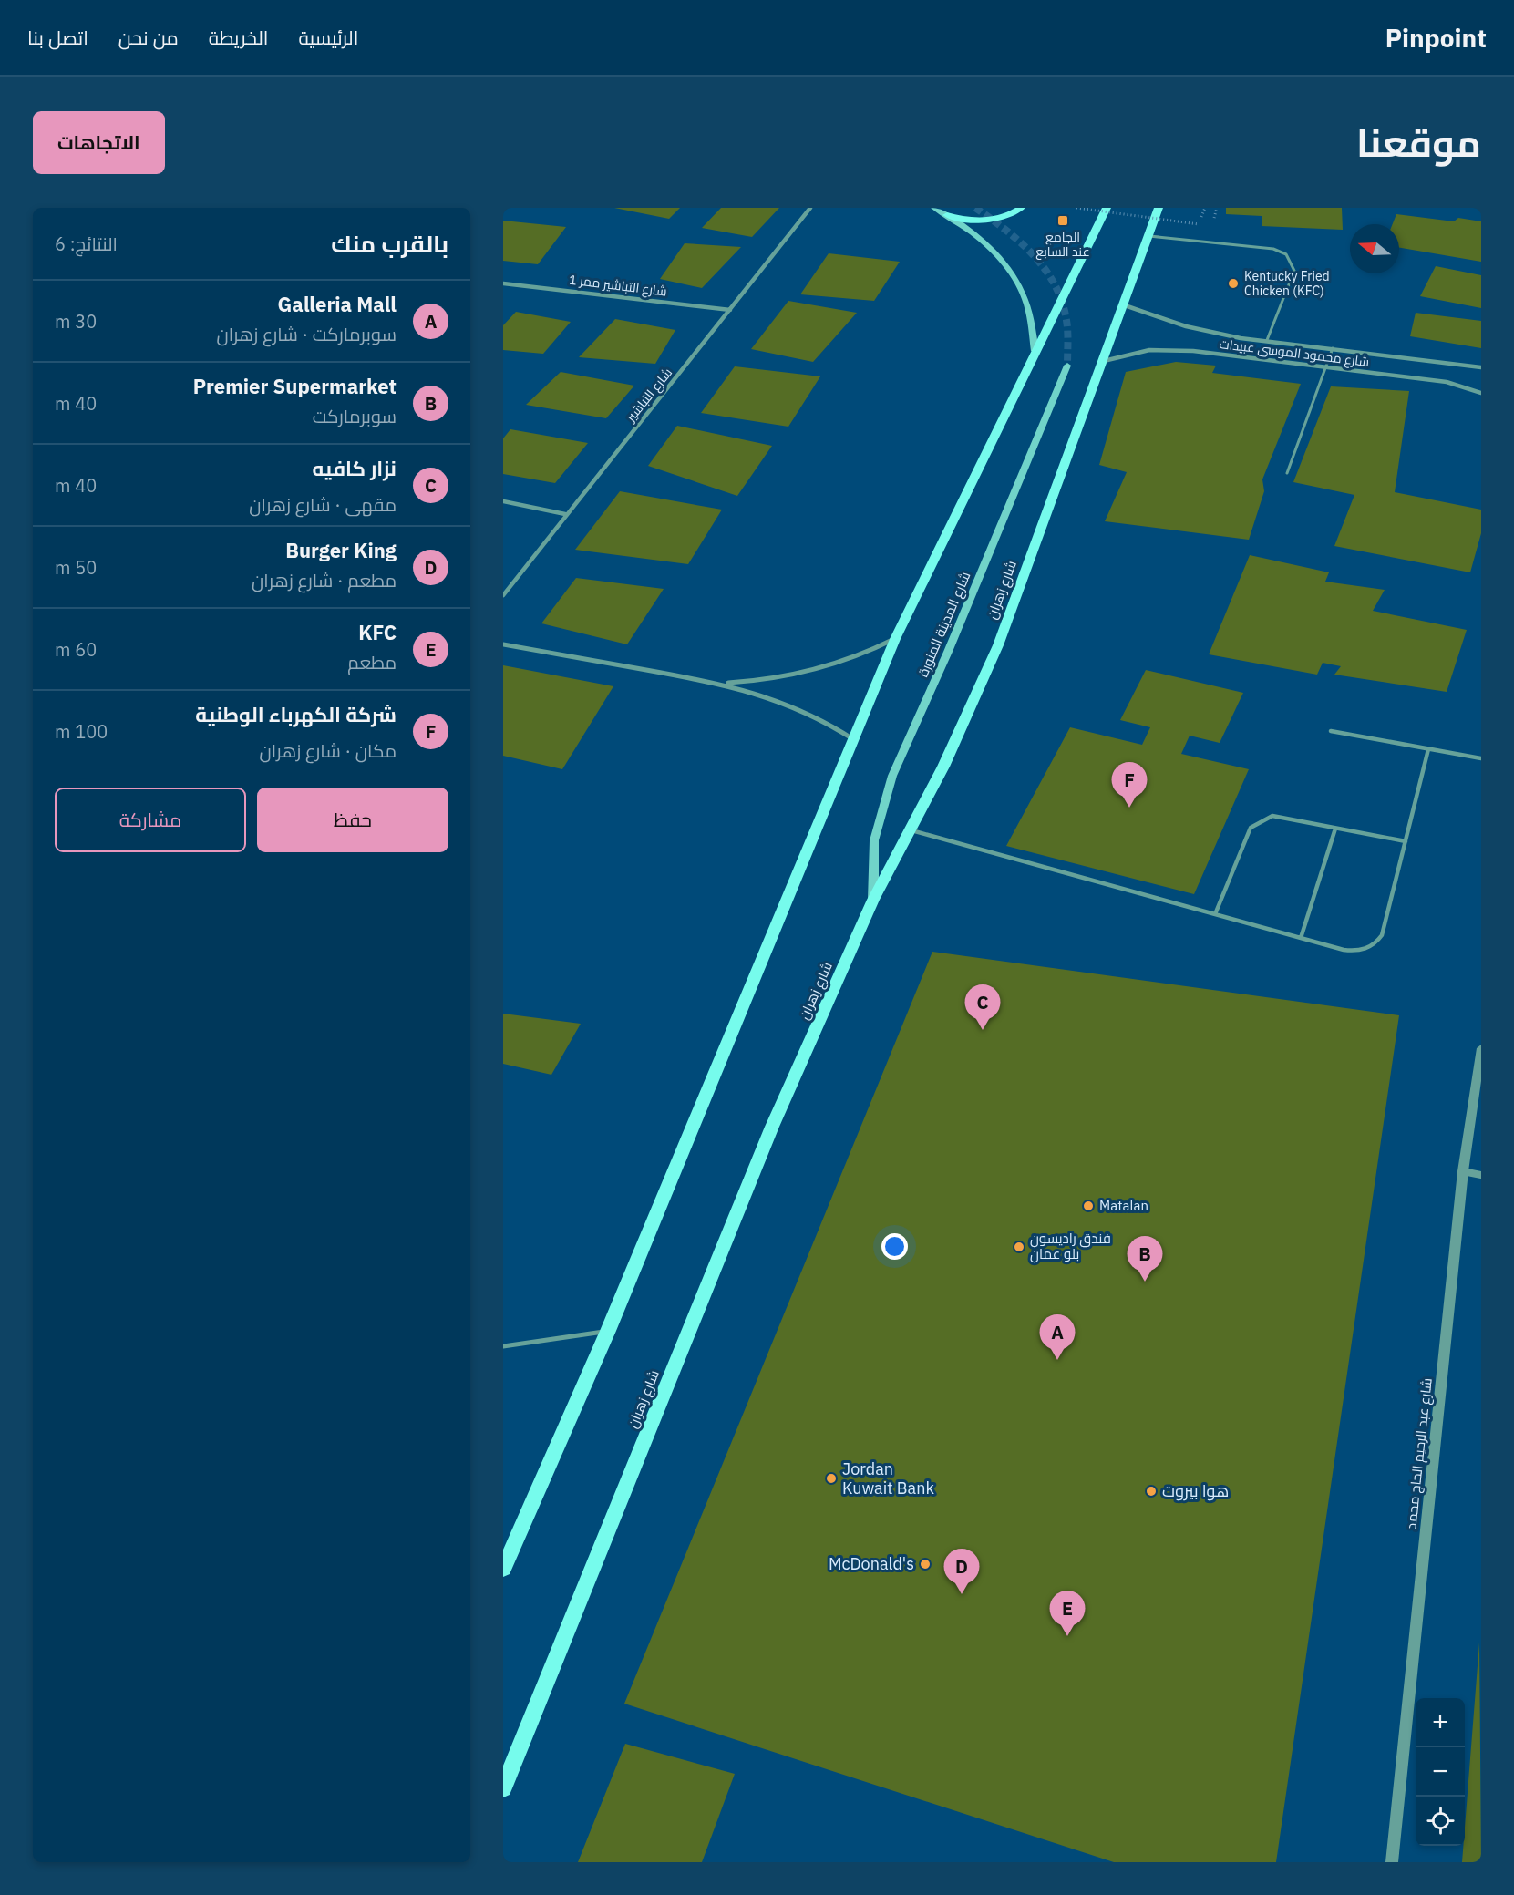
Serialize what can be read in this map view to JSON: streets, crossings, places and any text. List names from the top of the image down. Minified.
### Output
{"streets":{"main road":["شارع زهران","شارع المدينة المنورة"],"street":["شارع التباشير ممر 1","شارع محمود الموسى عبيدات","شارع التباشير","شارع عبد الرحيم الحاج محمد"]},"crossings":[["شارع التباشير ممر 1","شارع التباشير"],["شارع محمود الموسى عبيدات","شارع زهران"],["شارع زهران","شارع المدينة المنورة"]],"places":{"transit":["الجامع عند السابع"],"other":["Kentucky Fried Chicken (KFC)","Matalan","فندق راديسون بلو عمان","Jordan Kuwait Bank","هوا بيروت","McDonald's"]},"north":"left","page":{"header":"Pinpoint","nav":["الرئيسية","الخريطة","من نحن","اتصل بنا"],"title":"موقعنا","buttons":["الاتجاهات",["حفظ","مشاركة"]],"heading":["بالقرب منك","النتائج: 6"],"list":[{"mark":"A","name":"Galleria Mall","note":"سوبرماركت · شارع زهران","value":"30 m"},{"mark":"B","name":"Premier Supermarket","note":"سوبرماركت","value":"40 m"},{"mark":"C","name":"نزار كافيه","note":"مقهى · شارع زهران","value":"40 m"},{"mark":"D","name":"Burger King","note":"مطعم · شارع زهران","value":"50 m"},{"mark":"E","name":"KFC","note":"مطعم","value":"60 m"},{"mark":"F","name":"شركة الكهرباء الوطنية","note":"مكان · شارع زهران","value":"100 m"}],"pins":["F","C","B","A","D","E"],"map_buttons":["+","−"]}}
